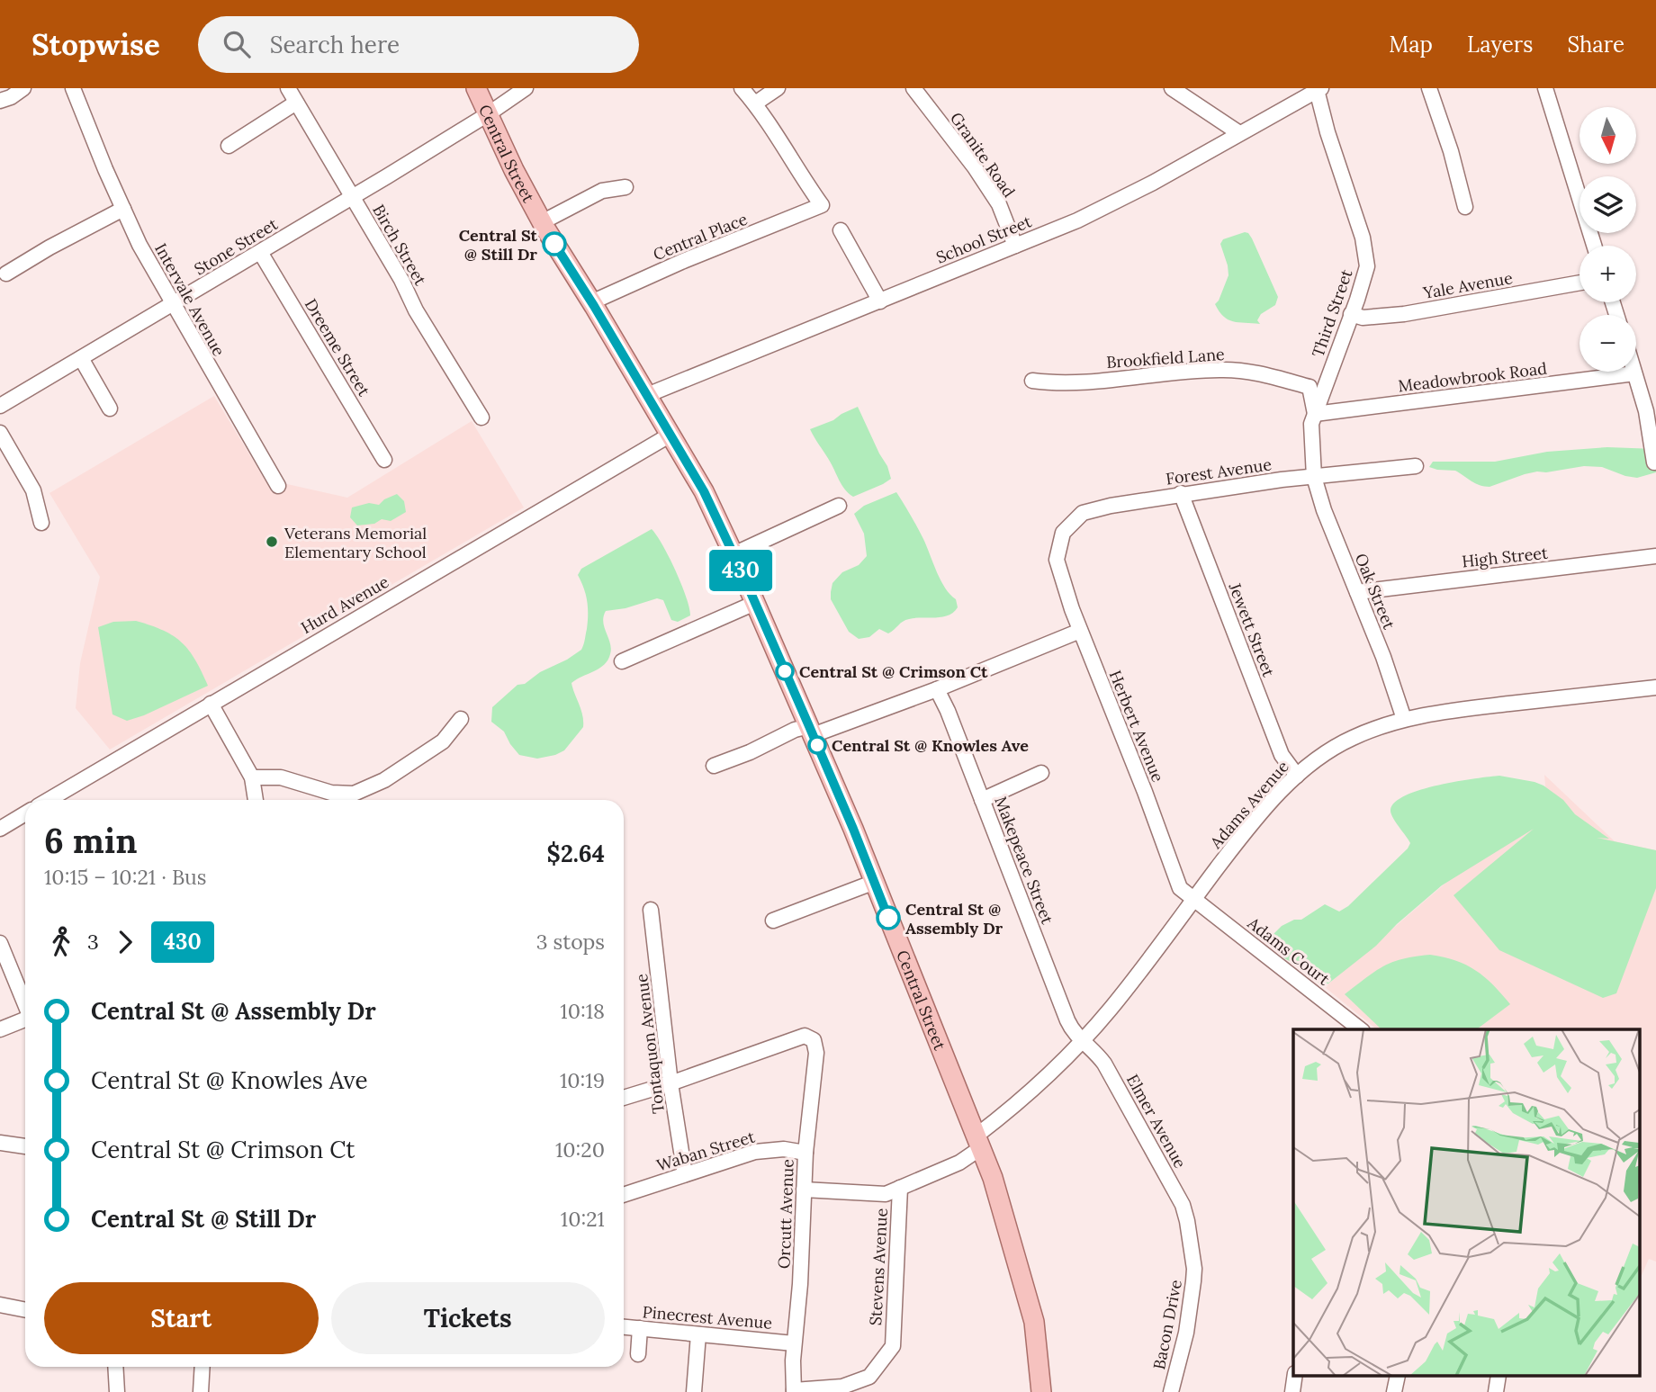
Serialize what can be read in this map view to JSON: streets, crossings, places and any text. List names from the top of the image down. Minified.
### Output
{"streets":{"main road":["Central Street"],"street":["Granite Road","Central Place","School Street","Birch Street","Stone Street","Yale Avenue","Intervale Avenue","Third Street","Dreeme Street","Brookfield Lane","Meadowbrook Road","Forest Avenue","High Street","Oak Street","Hurd Avenue","Jewett Street","Herbert Avenue","Adams Avenue","Makepeace Street","Adams Court","Tontaquon Avenue","Elmer Avenue","Waban Street","Orcutt Avenue","Stevens Avenue","Pinecrest Avenue","Bacon Drive"]},"crossings":[["Central Street","Central Place"],["Central Street","School Street"],["Central Street","Stone Street"],["Central Street","Hurd Avenue"],["Central Street","Adams Avenue"],["Granite Road","School Street"],["School Street","Third Street"],["Birch Street","Stone Street"],["Stone Street","Intervale Avenue"],["Stone Street","Dreeme Street"],["Yale Avenue","Third Street"],["Third Street","Brookfield Lane"],["Third Street","Meadowbrook Road"],["Third Street","Forest Avenue"],["Third Street","Oak Street"],["Brookfield Lane","Meadowbrook Road"],["Forest Avenue","Oak Street"],["Forest Avenue","Jewett Street"],["Forest Avenue","Herbert Avenue"],["High Street","Oak Street"],["Oak Street","Adams Avenue"],["Jewett Street","Adams Avenue"],["Herbert Avenue","Adams Avenue"],["Herbert Avenue","Adams Court"],["Adams Avenue","Makepeace Street"],["Adams Avenue","Adams Court"],["Adams Avenue","Elmer Avenue"],["Adams Avenue","Orcutt Avenue"],["Adams Avenue","Stevens Avenue"],["Makepeace Street","Elmer Avenue"],["Tontaquon Avenue","Waban Street"],["Tontaquon Avenue","Orcutt Avenue"],["Elmer Avenue","Bacon Drive"],["Waban Street","Orcutt Avenue"],["Orcutt Avenue","Stevens Avenue"],["Orcutt Avenue","Pinecrest Avenue"]],"places":["Central St @ Still Dr","Veterans Memorial Elementary School","Central St @ Crimson Ct","Central St @ Knowles Ave","Central St @ Assembly Dr"],"lines":["bus line 430"],"north":"bottom","page":{"header":"Stopwise","search":"Search here","nav":["Map","Layers","Share"],"on_map":"430","map_buttons":["+","−"],"heading":["6 min","10:15 – 10:21 · Bus","$2.64"],"legs":["3","430","3 stops"],"list":[{"name":"Central St @ Assembly Dr","value":"10:18"},{"name":"Central St @ Knowles Ave","value":"10:19"},{"name":"Central St @ Crimson Ct","value":"10:20"},{"name":"Central St @ Still Dr","value":"10:21"}],"buttons":["Start","Tickets"]}}
